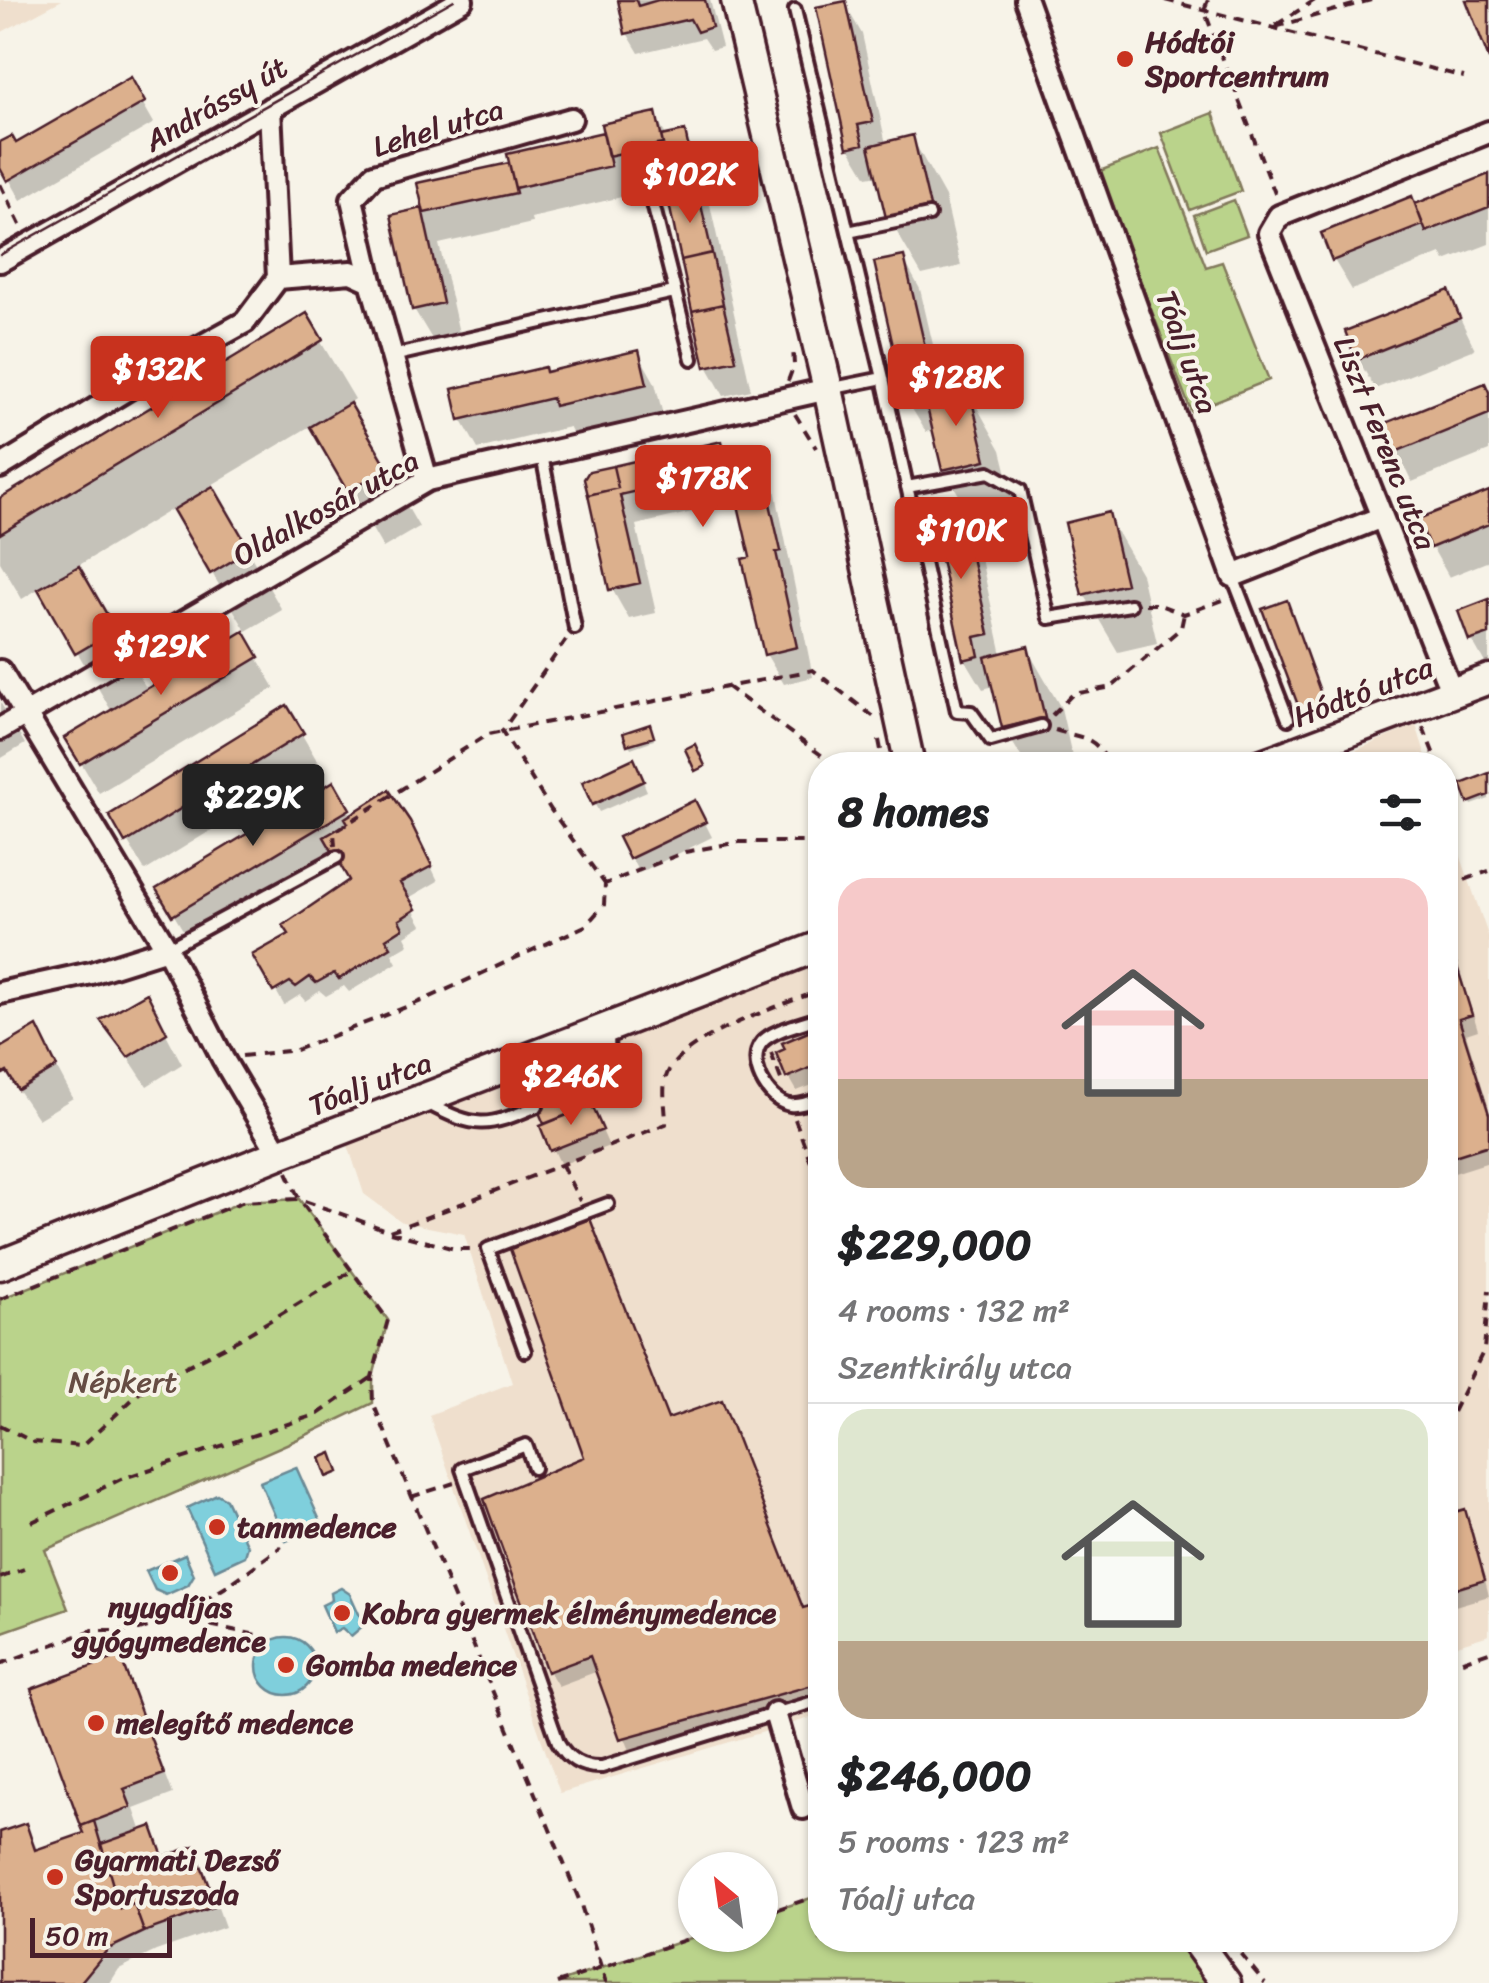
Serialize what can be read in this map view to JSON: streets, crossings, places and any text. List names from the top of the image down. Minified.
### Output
{"streets":{"street":["Andrássy út","Lehel utca","Tóalj utca","Liszt Ferenc utca","Oldalkosár utca","Hódtó utca"]},"crossings":[["Liszt Ferenc utca","Hódtó utca"]],"parks":["Népkert"],"places":["Hódtói Sportcentrum","tanmedence","nyugdíjas gyógymedence","Kobra gyermek élménymedence","Gomba medence","melegítő medence","Gyarmati Dezső Sportuszoda"],"scale_bar":"50 m","north":"top left","page":{"price":["$102K","$132K","$128K","$178K","$110K","$129K","$229K","$246K"],"heading":"8 homes","list":[{"name":"$229,000","note":"4 rooms · 132 m² · Szentkirály utca"},{"name":"$246,000","note":"5 rooms · 123 m² · Tóalj utca"}],"scale":"50 m"}}
